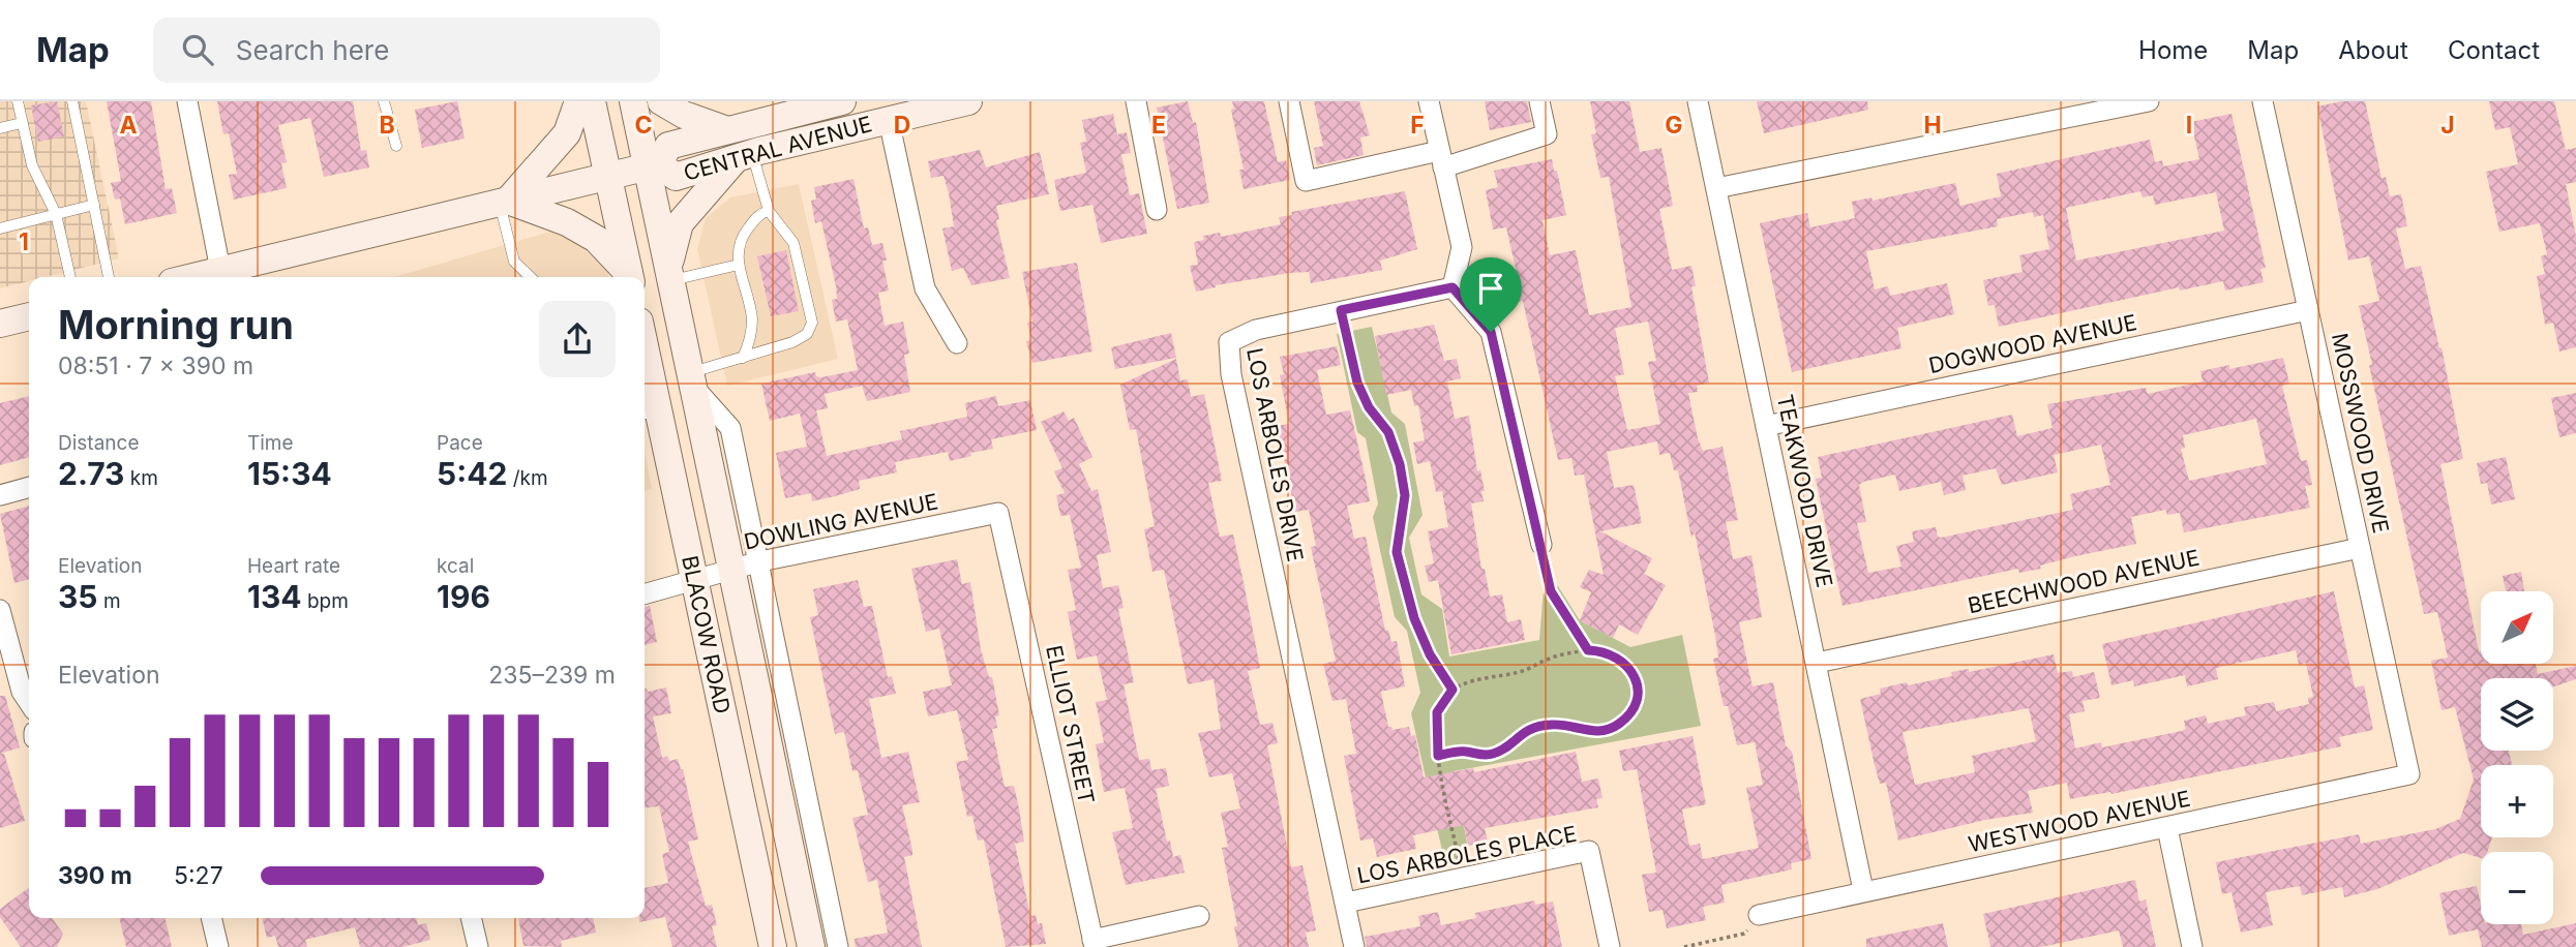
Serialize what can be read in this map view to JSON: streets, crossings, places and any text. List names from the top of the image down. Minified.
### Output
{"streets":{"main road":["CENTRAL AVENUE","BLACOW ROAD"],"street":["DOGWOOD AVENUE","MOSSWOOD DRIVE","LOS ARBOLES DRIVE","TEAKWOOD DRIVE","DOWLING AVENUE","BEECHWOOD AVENUE","ELLIOT STREET","WESTWOOD AVENUE","LOS ARBOLES PLACE"]},"crossings":[["DOGWOOD AVENUE","MOSSWOOD DRIVE"],["DOGWOOD AVENUE","TEAKWOOD DRIVE"],["MOSSWOOD DRIVE","BEECHWOOD AVENUE"],["MOSSWOOD DRIVE","WESTWOOD AVENUE"],["LOS ARBOLES DRIVE","LOS ARBOLES PLACE"],["TEAKWOOD DRIVE","BEECHWOOD AVENUE"],["TEAKWOOD DRIVE","WESTWOOD AVENUE"],["DOWLING AVENUE","BLACOW ROAD"],["DOWLING AVENUE","ELLIOT STREET"]],"north":"top right","page":{"header":"Map","search":"Search here","nav":["Home","Map","About","Contact"],"heading":["Morning run","08:51 · 7 × 390 m"],"stats":[["Distance","2.73 km"],["Time","15:34"],["Pace","5:42 /km"],["Elevation","35 m"],["Heart rate","134 bpm"],["kcal","196"]],"map_buttons":["+","−"],"chart":["Elevation","235–239 m"],"list":[{"name":"390 m","note":"5:27"}]},"grid":{"columns":["A","B","C","D","E","F","G","H","I","J"],"rows":["1"]}}
